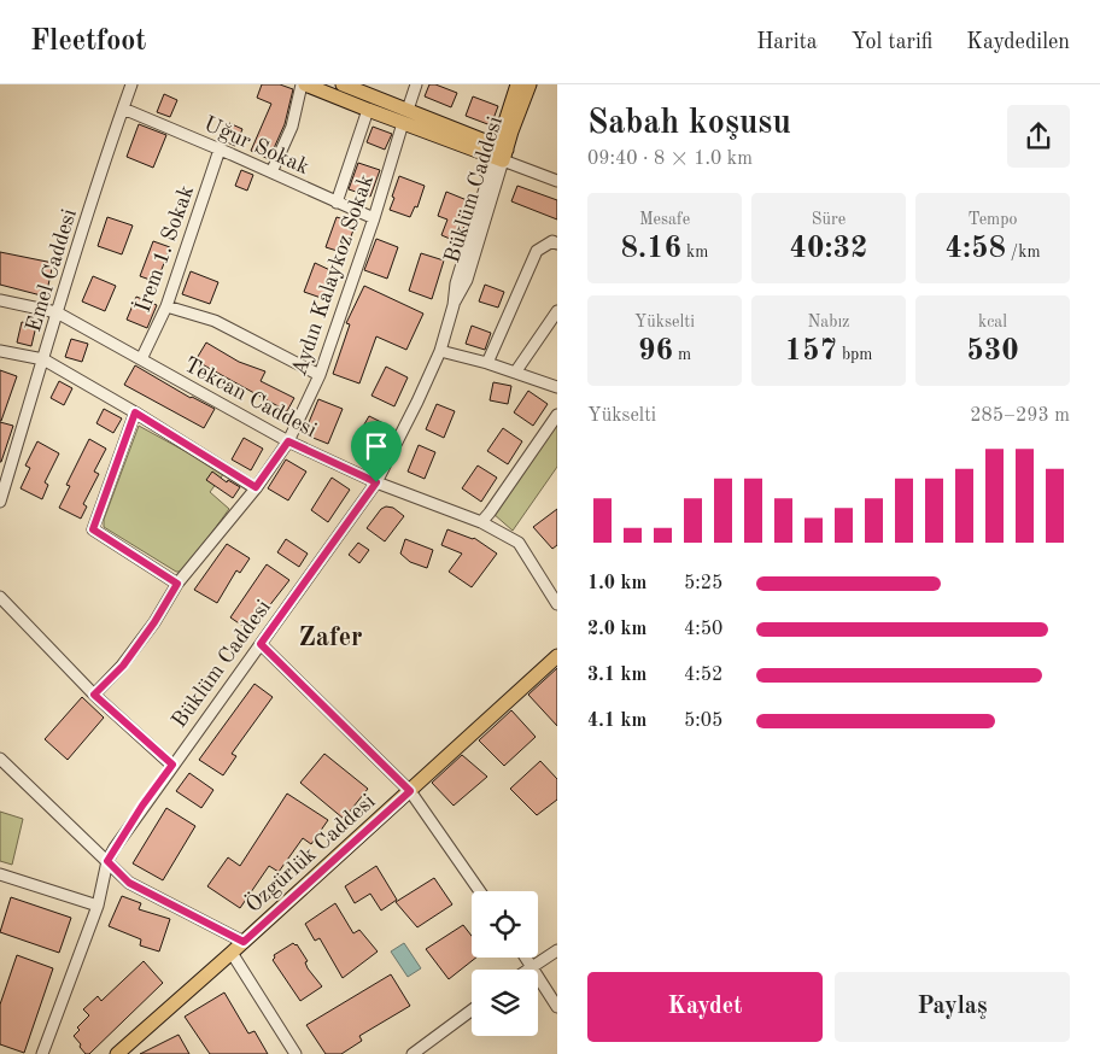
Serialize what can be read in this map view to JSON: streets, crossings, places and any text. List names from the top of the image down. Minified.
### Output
{"streets":{"main road":["Büklüm Caddesi","Özgürlük Caddesi"],"street":["Uğur Sokak","İrem 1. Sokak","Emel Caddesi","Aydın Kalaykoz Sokak","Tekcan Caddesi"]},"crossings":[["Uğur Sokak","İrem 1. Sokak"],["Uğur Sokak","Emel Caddesi"],["Uğur Sokak","Aydın Kalaykoz Sokak"],["Büklüm Caddesi","Tekcan Caddesi"],["İrem 1. Sokak","Tekcan Caddesi"],["Emel Caddesi","Tekcan Caddesi"],["Aydın Kalaykoz Sokak","Tekcan Caddesi"]],"districts":["Zafer"],"page":{"header":"Fleetfoot","nav":["Harita","Yol tarifi","Kaydedilen"],"heading":["Sabah koşusu","09:40 · 8 × 1.0 km"],"stats":[["Mesafe","8.16 km"],["Süre","40:32"],["Tempo","4:58 /km"],["Yükselti","96 m"],["Nabız","157 bpm"],["kcal","530"]],"chart":["Yükselti","285–293 m"],"list":[{"name":"1.0 km","note":"5:25"},{"name":"2.0 km","note":"4:50"},{"name":"3.1 km","note":"4:52"},{"name":"4.1 km","note":"5:05"}],"buttons":["Kaydet","Paylaş"]}}
